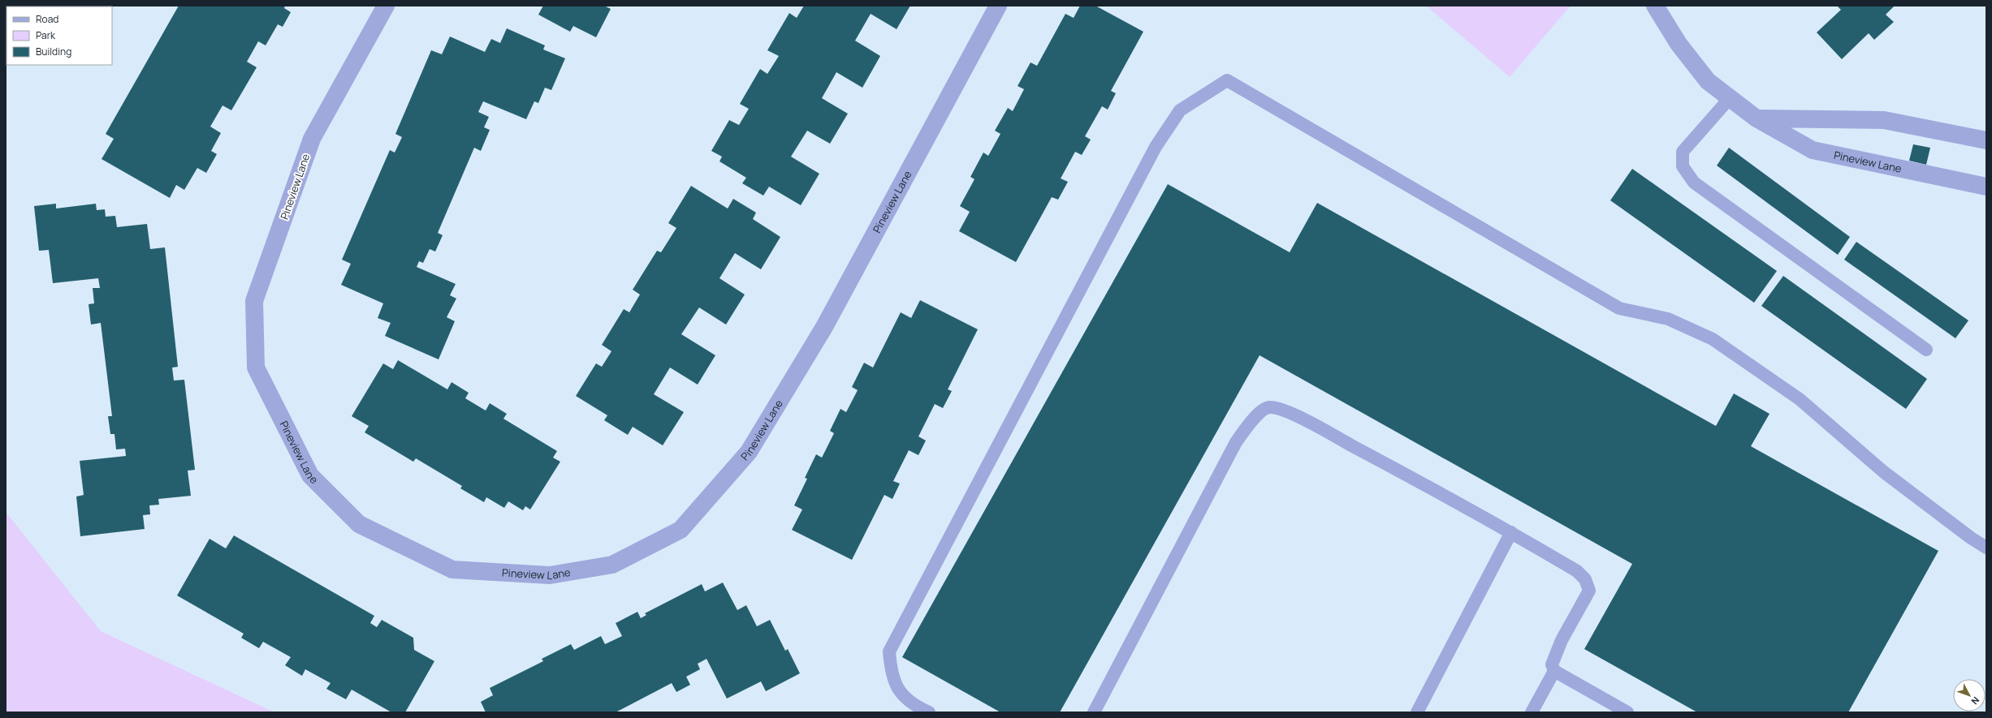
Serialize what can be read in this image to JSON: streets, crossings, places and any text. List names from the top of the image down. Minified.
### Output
{"streets":{"street":["Pineview Lane"]},"legend":["Road","Park","Building"],"north":"bottom right"}
